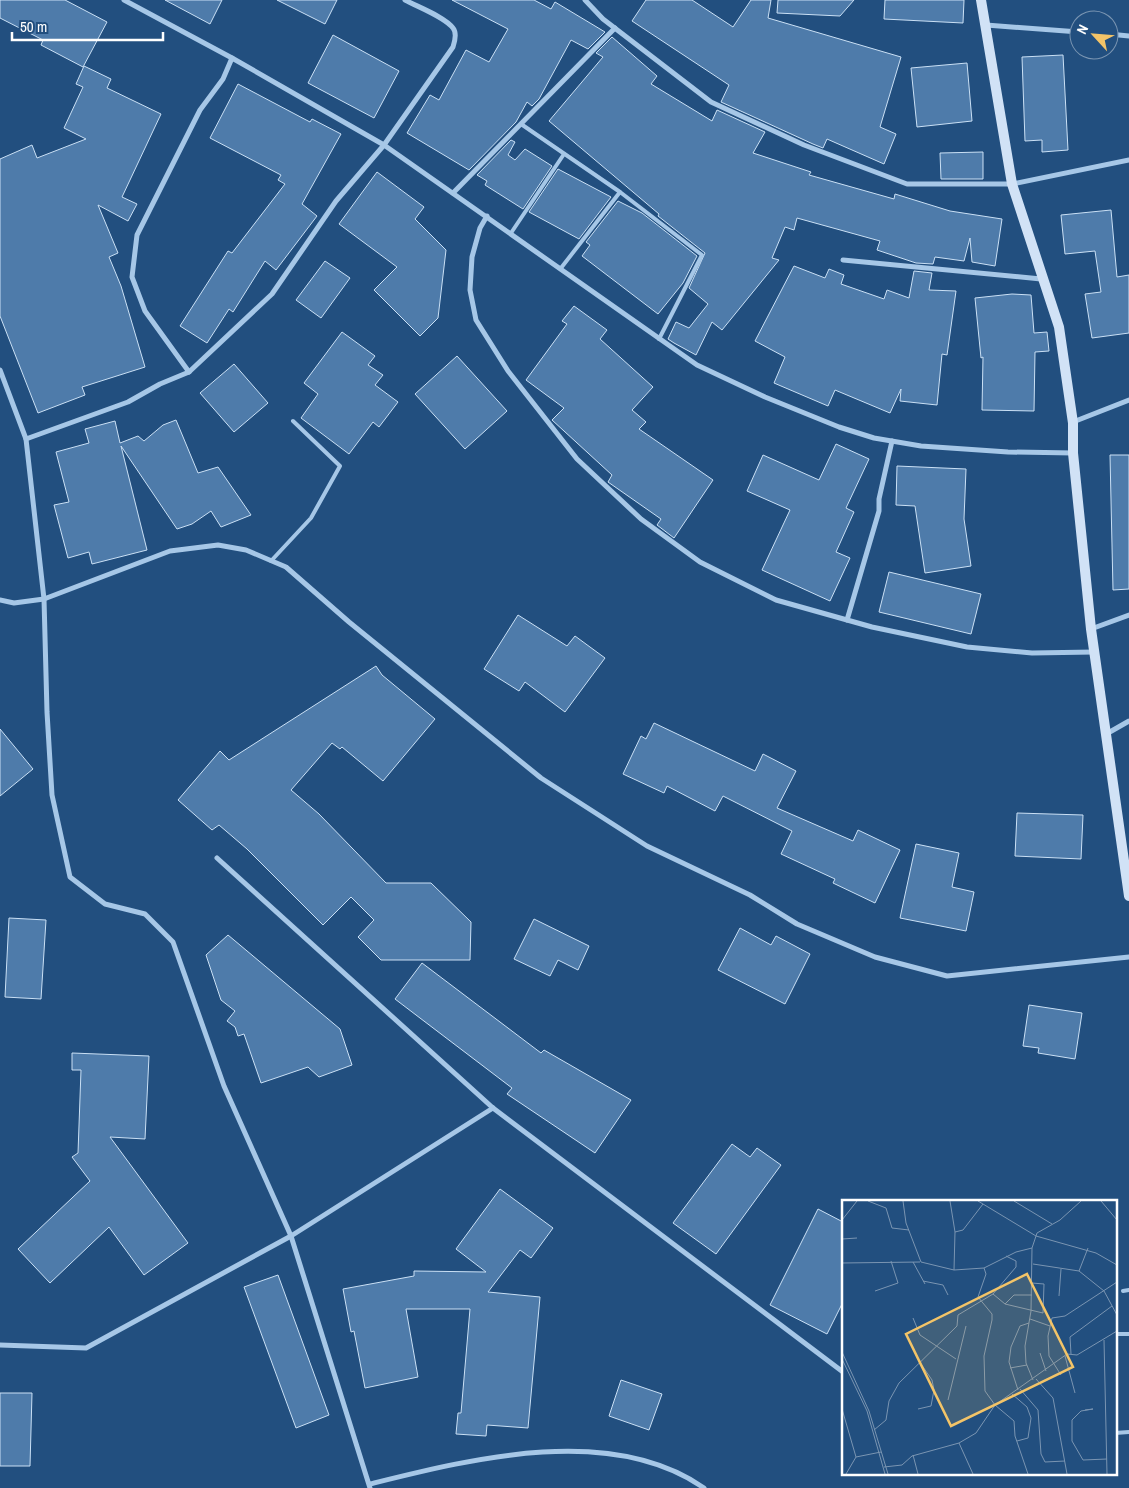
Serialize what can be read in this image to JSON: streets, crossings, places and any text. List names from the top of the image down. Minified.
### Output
{"scale_bar":"50 m","north":"top left"}
